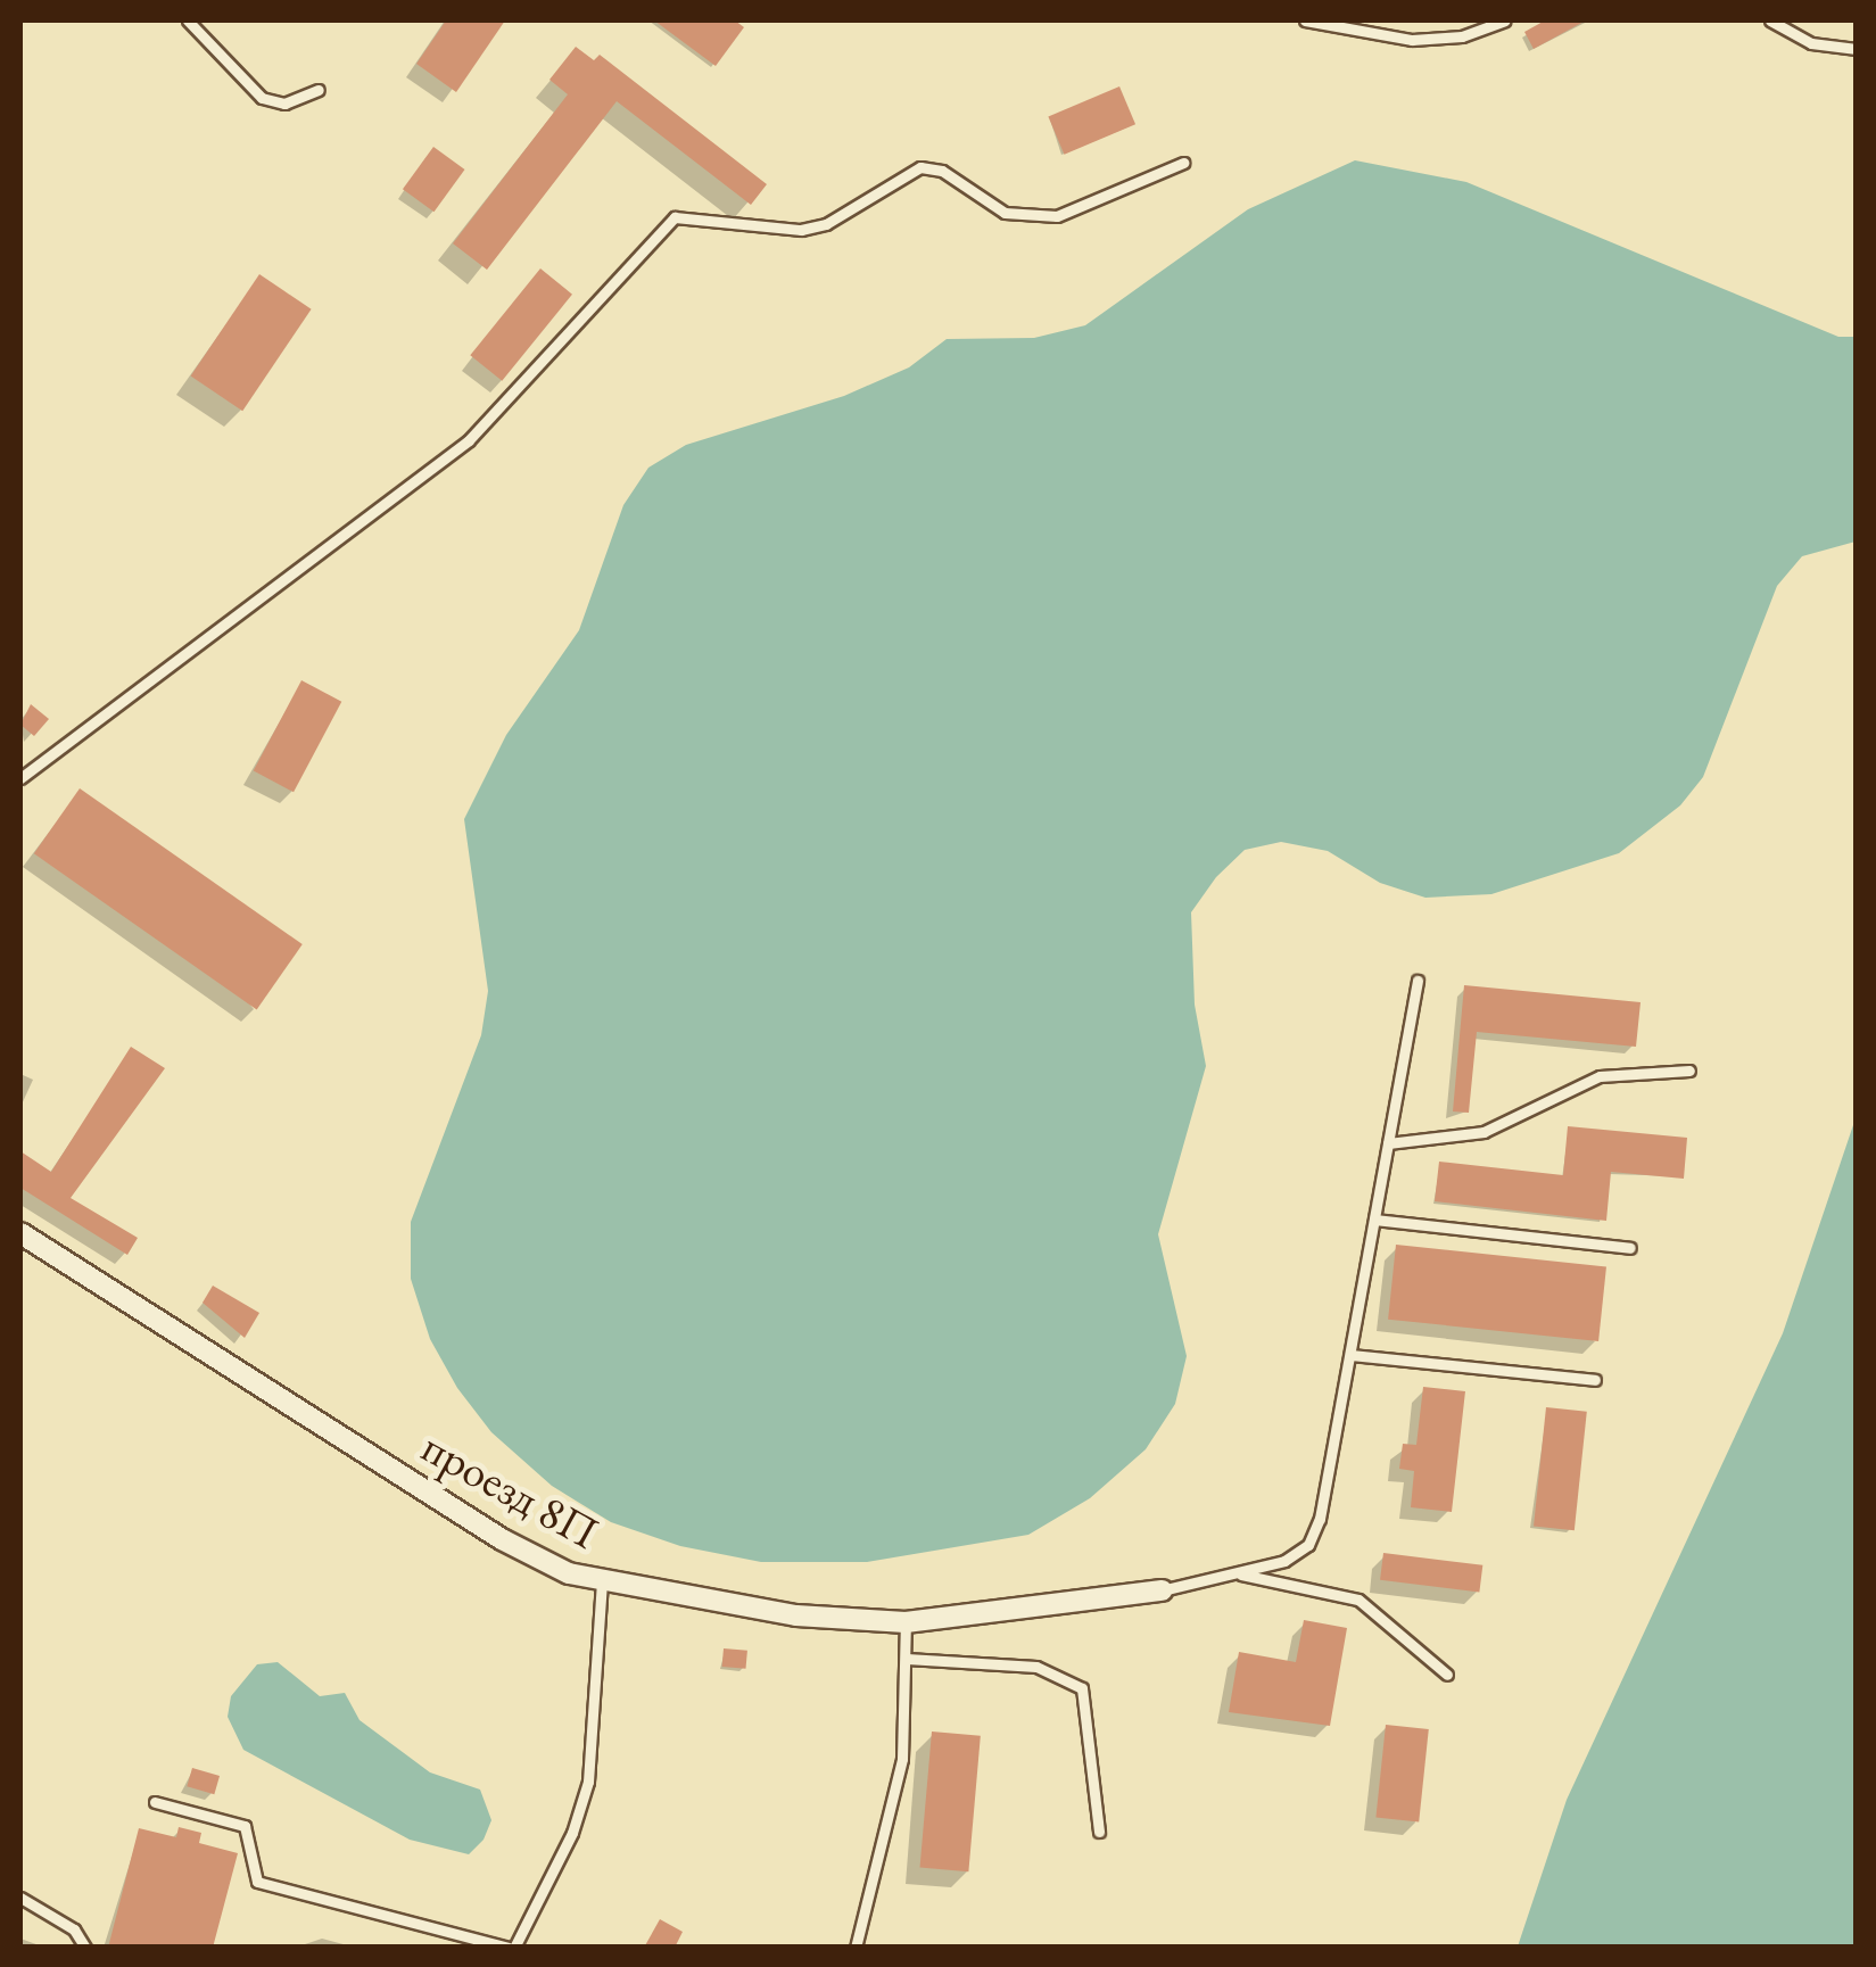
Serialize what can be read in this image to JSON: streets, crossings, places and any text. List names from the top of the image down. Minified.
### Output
{"streets":{"street":["проезд 8П"]}}
